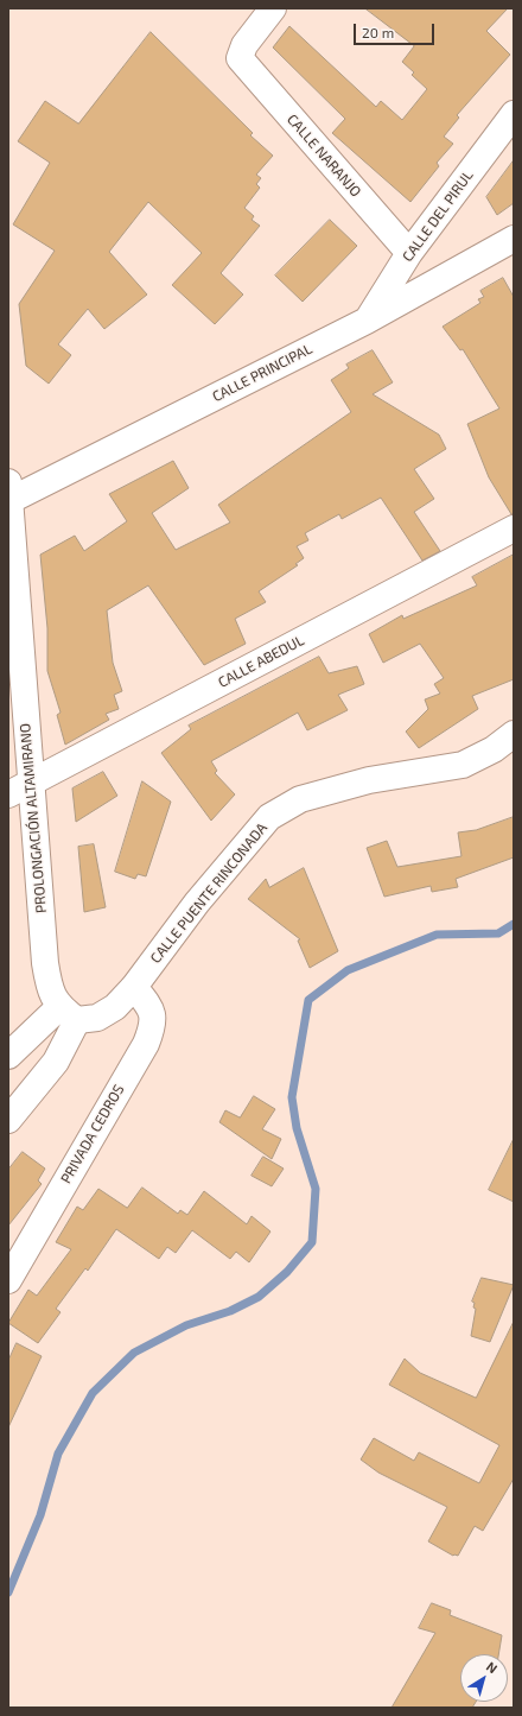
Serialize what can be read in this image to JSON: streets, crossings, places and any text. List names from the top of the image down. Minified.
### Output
{"streets":{"street":["CALLE NARANJO","CALLE DEL PIRUL","CALLE PRINCIPAL","CALLE ABEDUL","PROLONGACIÓN ALTAMIRANO","CALLE PUENTE RINCONADA","PRIVADA CEDROS"]},"crossings":[["CALLE NARANJO","CALLE DEL PIRUL"],["CALLE DEL PIRUL","CALLE PRINCIPAL"],["CALLE PRINCIPAL","PROLONGACIÓN ALTAMIRANO"],["CALLE ABEDUL","PROLONGACIÓN ALTAMIRANO"],["PROLONGACIÓN ALTAMIRANO","CALLE PUENTE RINCONADA"],["CALLE PUENTE RINCONADA","PRIVADA CEDROS"]],"scale_bar":"20 m","north":"top right"}
